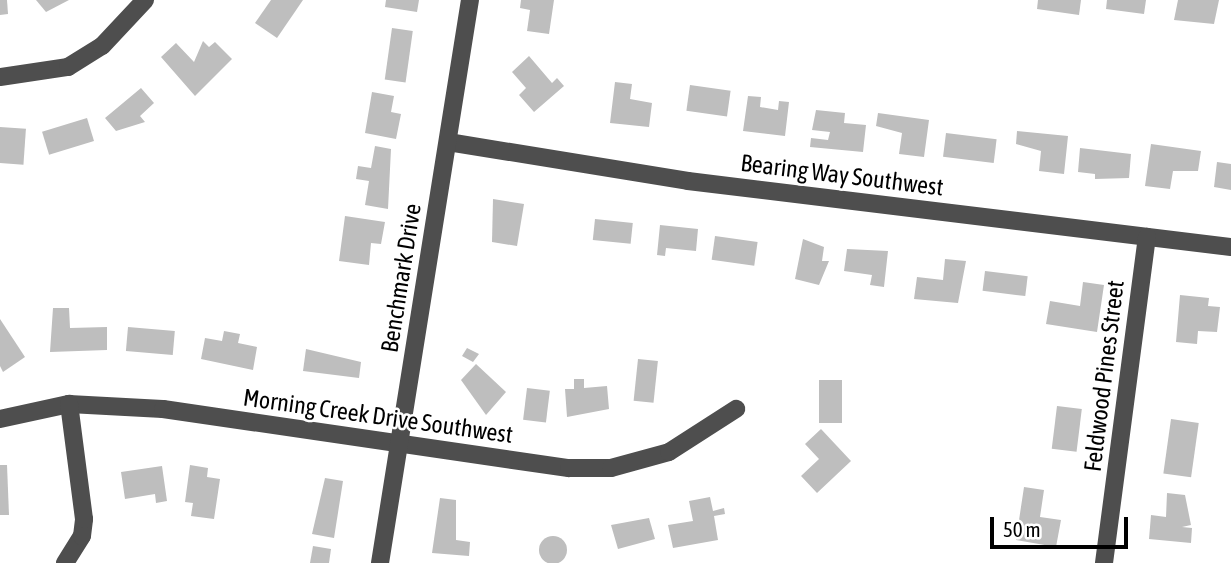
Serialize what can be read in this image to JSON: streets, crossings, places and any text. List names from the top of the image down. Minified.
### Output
{"streets":{"street":["Bearing Way Southwest","Benchmark Drive","Feldwood Pines Street","Morning Creek Drive Southwest"]},"crossings":[["Bearing Way Southwest","Benchmark Drive"],["Bearing Way Southwest","Feldwood Pines Street"],["Benchmark Drive","Morning Creek Drive Southwest"]],"scale_bar":"50 m"}
